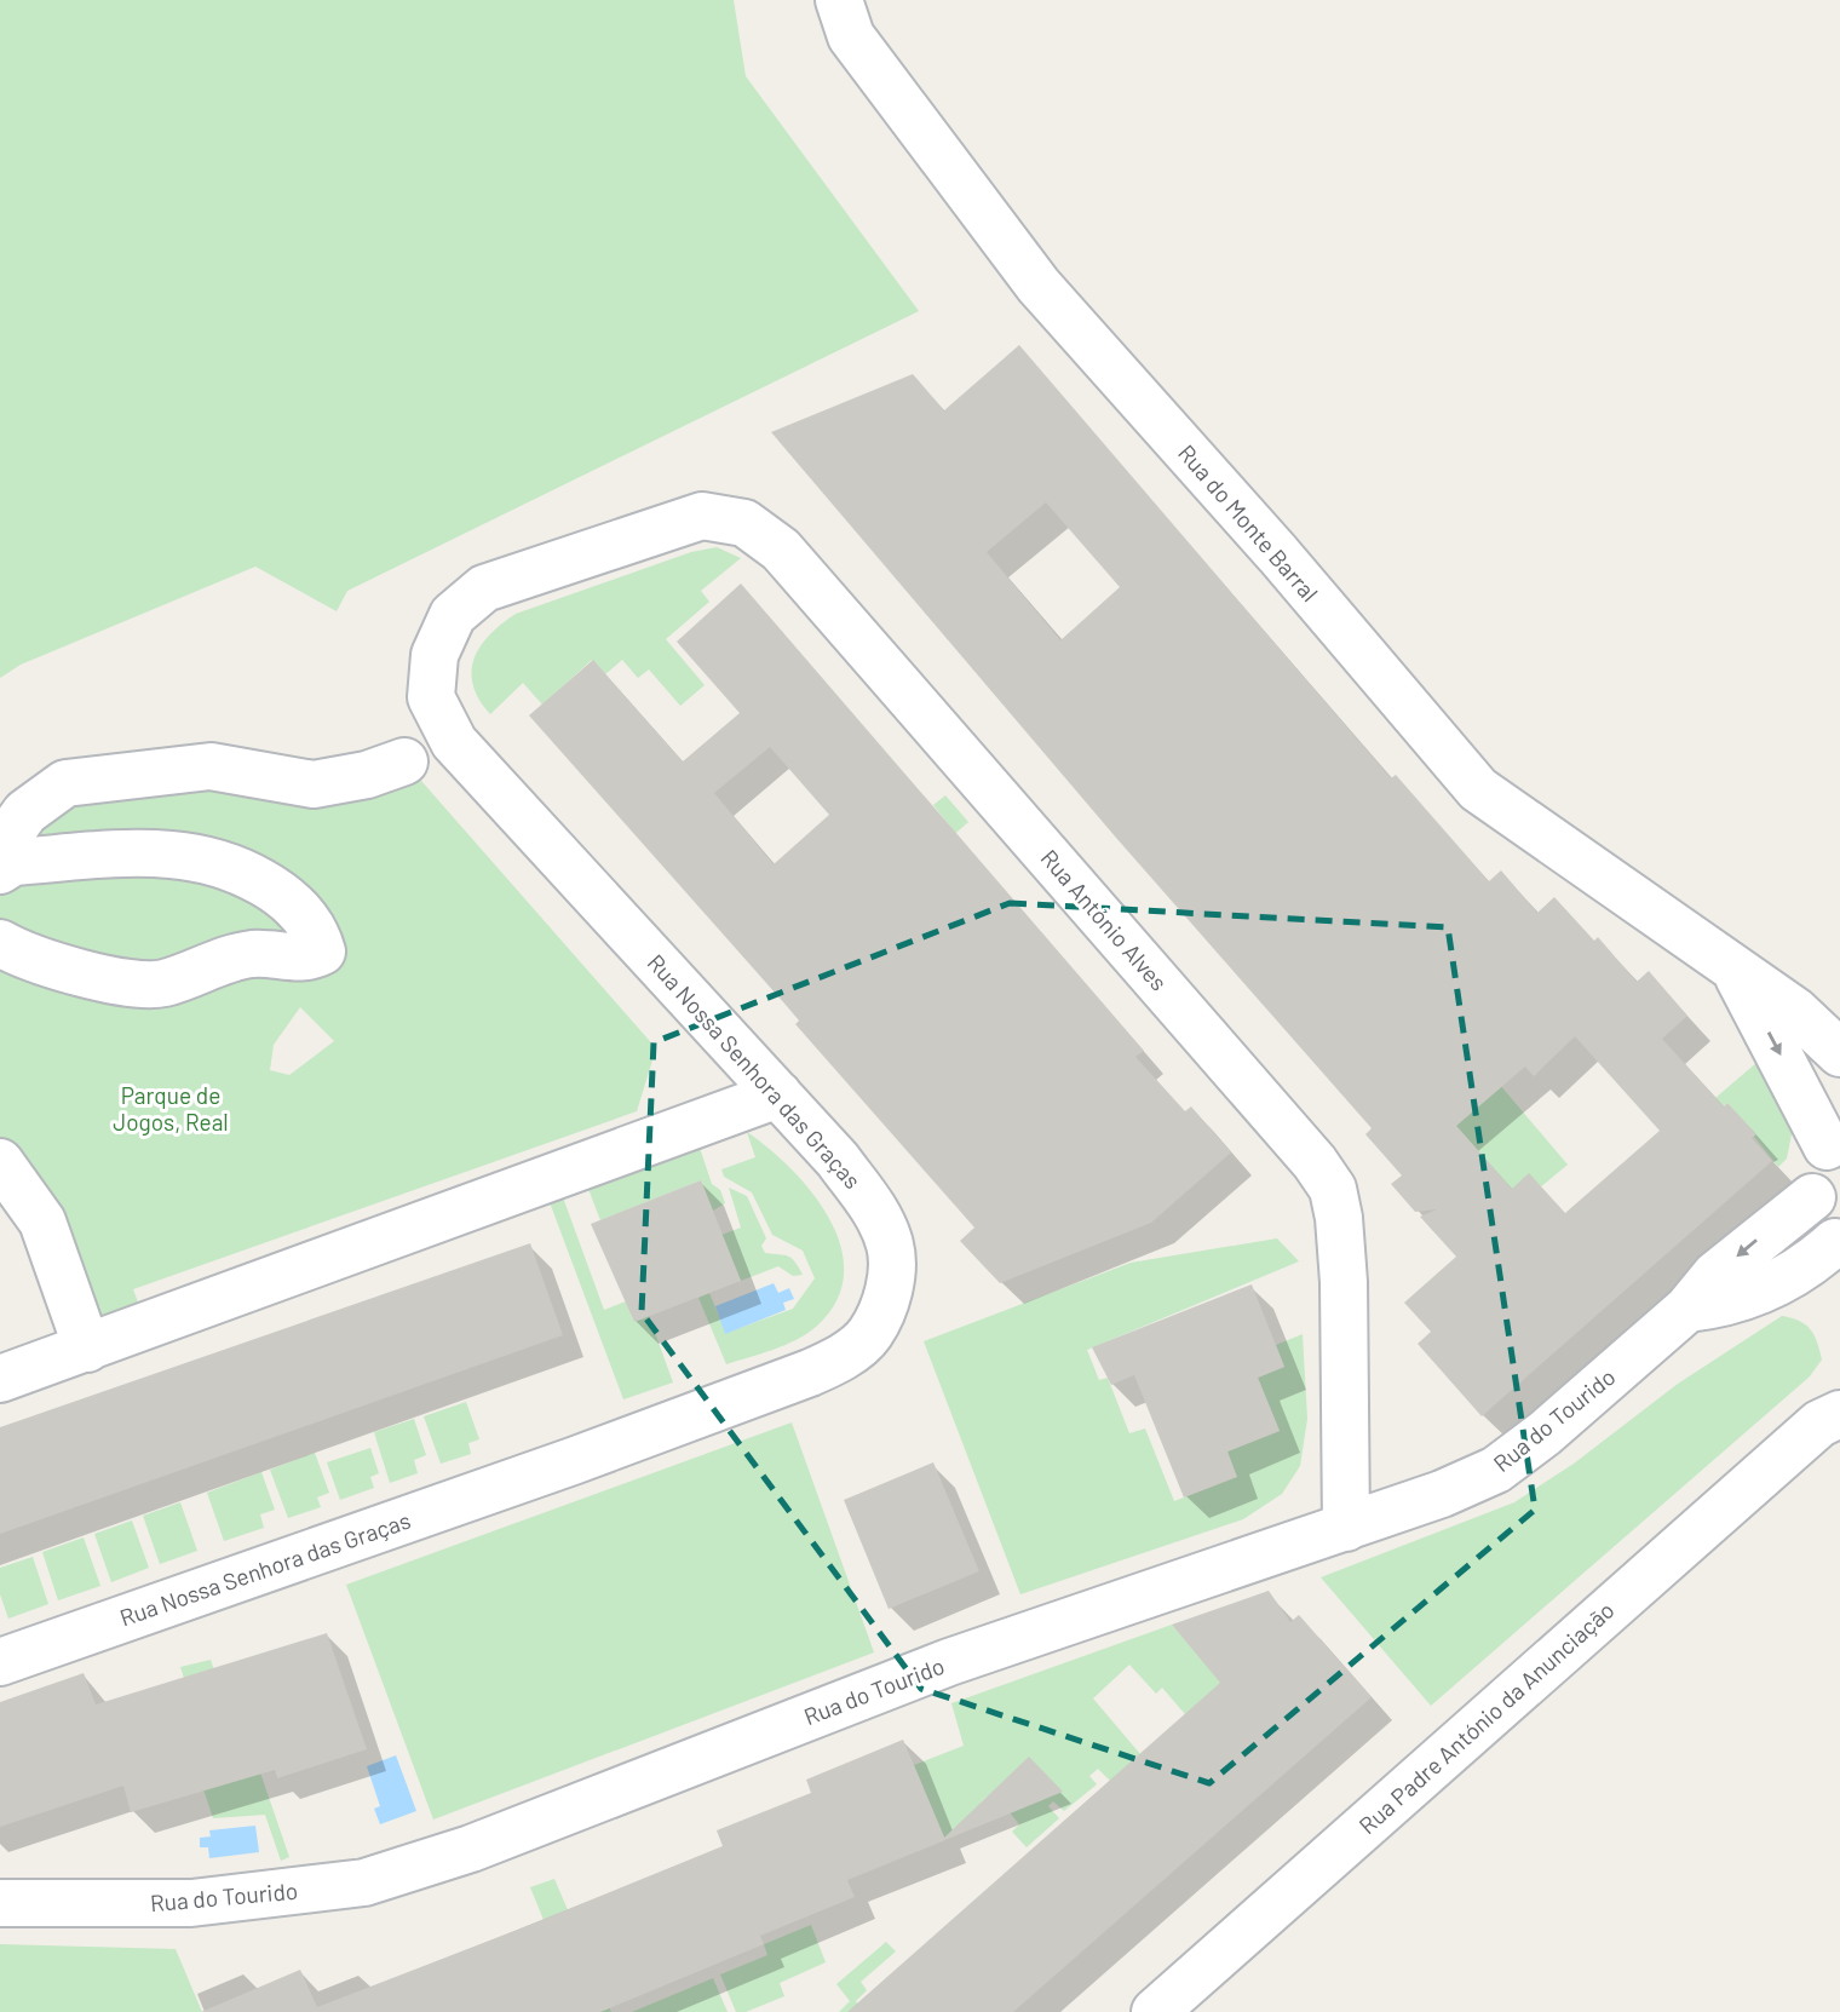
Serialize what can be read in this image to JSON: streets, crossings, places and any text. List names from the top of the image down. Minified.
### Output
{"streets":{"street":["Rua do Monte Barral","Rua António Alves","Rua Nossa Senhora das Graças","Rua do Tourido","Rua Padre António da Anunciação"]},"crossings":[["Rua António Alves","Rua Nossa Senhora das Graças"],["Rua António Alves","Rua do Tourido"]],"parks":["Parque de Jogos, Real"]}
